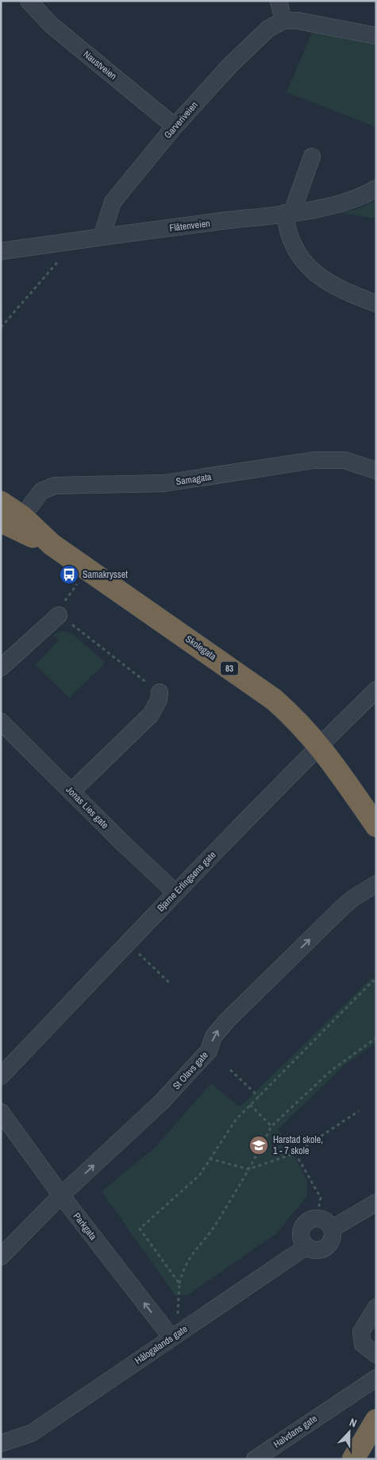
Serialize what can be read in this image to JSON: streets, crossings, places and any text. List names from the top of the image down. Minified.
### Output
{"streets":{"highway":["Skolegata","83"],"street":["Naustveien","Garveriveien","Flåtenveien","Samagata","Jonas Lies gate","Bjarne Erlingsøns gate","St Olavs gate","Parkgata","Hålogalands gate","Halvdans gate"]},"crossings":[["Naustveien","Garveriveien"],["Garveriveien","Flåtenveien"],["Samagata","83"],["Skolegata","83"],["Skolegata","Bjarne Erlingsøns gate"],["Jonas Lies gate","Bjarne Erlingsøns gate"],["St Olavs gate","Parkgata"],["Parkgata","Hålogalands gate"]],"one_way":["St Olavs gate","Parkgata"],"places":{"bus stop":["Samakrysset"],"school or university":["Harstad skole, 1 - 7 skole"]},"north":"top"}
